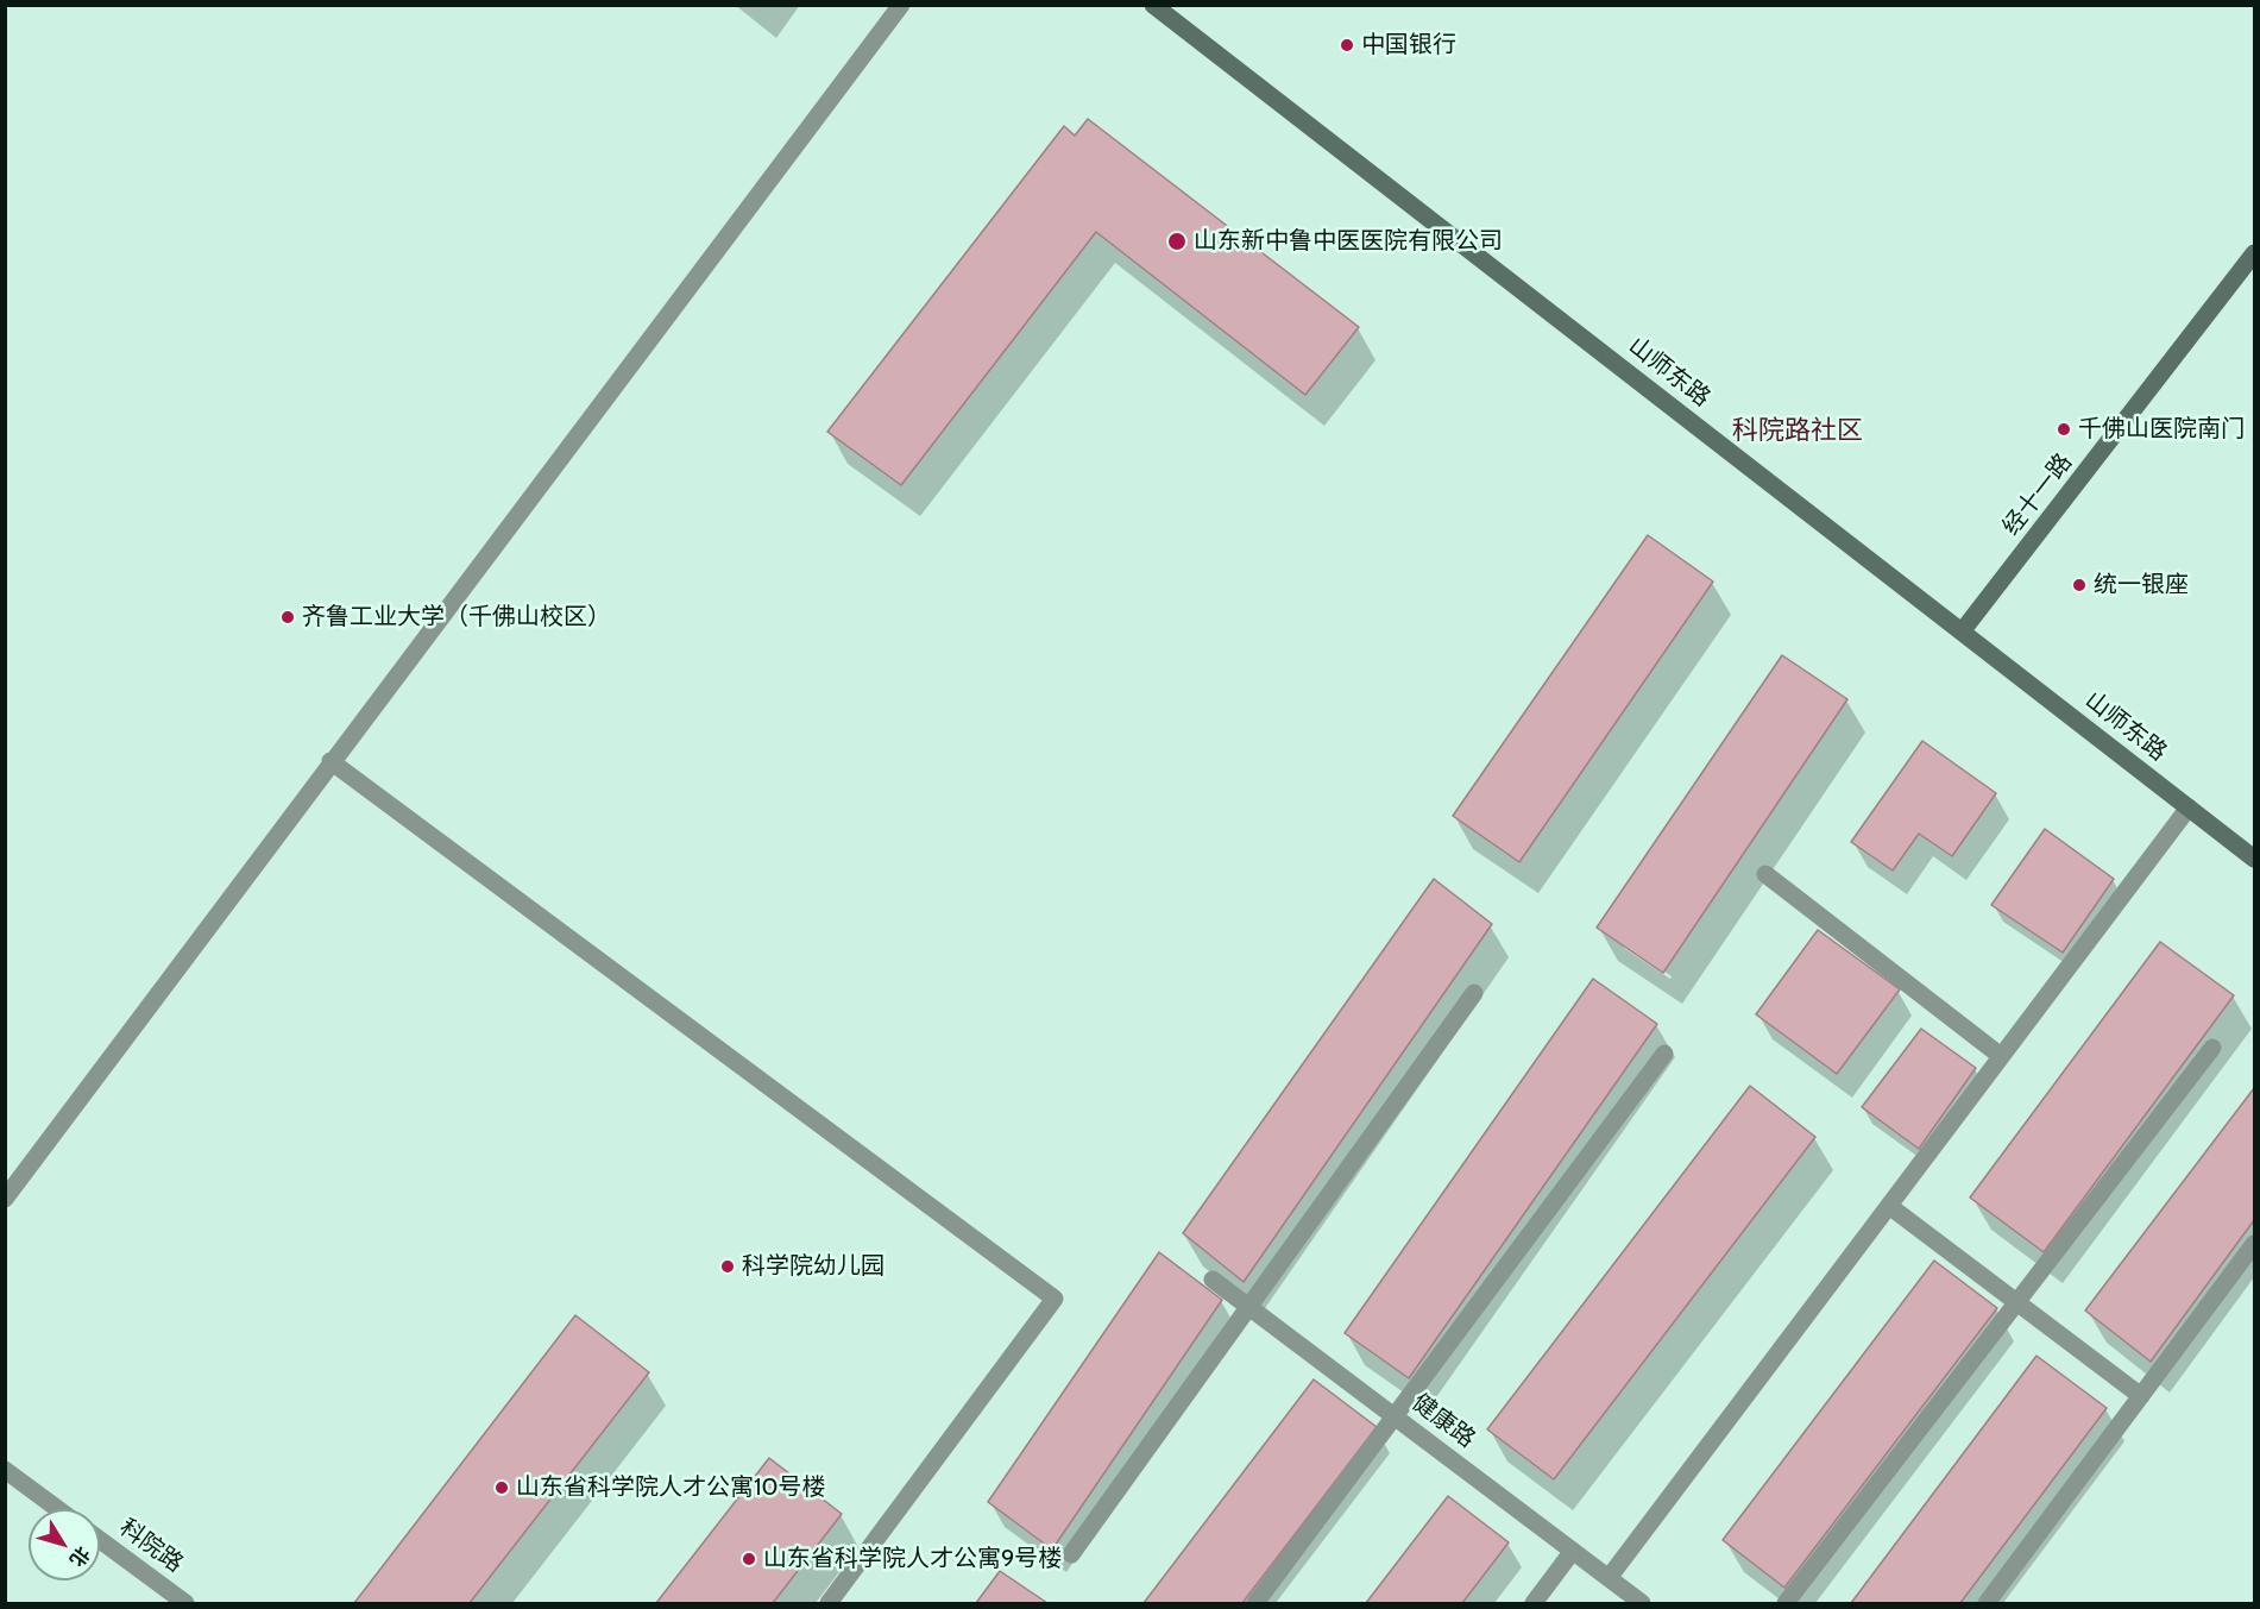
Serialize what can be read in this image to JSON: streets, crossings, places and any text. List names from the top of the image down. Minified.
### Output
{"streets":{"main road":["山师东路","经十一路"],"street":["健康路","科院路"]},"crossings":[["山师东路","经十一路"]],"districts":["科院路社区"],"places":["中国银行","山东新中鲁中医医院有限公司","千佛山医院南门","统一银座","齐鲁工业大学（千佛山校区）","科学院幼儿园","山东省科学院人才公寓10号楼","山东省科学院人才公寓9号楼"],"north":"bottom right"}
